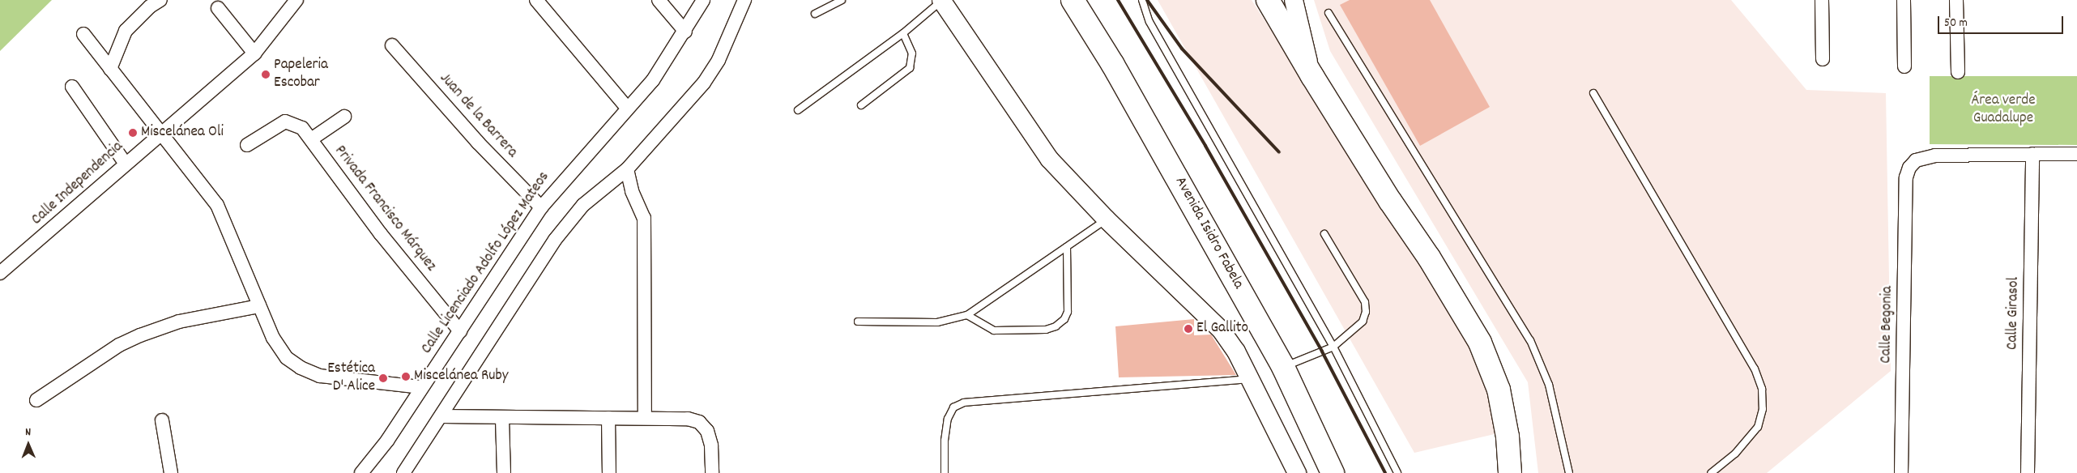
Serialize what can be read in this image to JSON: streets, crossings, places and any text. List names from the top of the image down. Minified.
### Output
{"streets":{"highway":["Avenida Isidro Fabela"],"street":["Juan de la Barrera","Calle Independencia","Privada Francisco Márquez","Calle Licenciado Adolfo López Mateos","Calle Girasol","Calle Begonia"]},"crossings":[["Juan de la Barrera","Calle Licenciado Adolfo López Mateos"],["Privada Francisco Márquez","Calle Licenciado Adolfo López Mateos"],["Calle Girasol","Calle Begonia"]],"parks":["Área verde Guadalupe"],"places":["Papeleria Escobar","Miscelánea Oli","El Gallito","Miscelánea Ruby","Estética D' Alice"],"scale_bar":"50 m","north":"top"}
